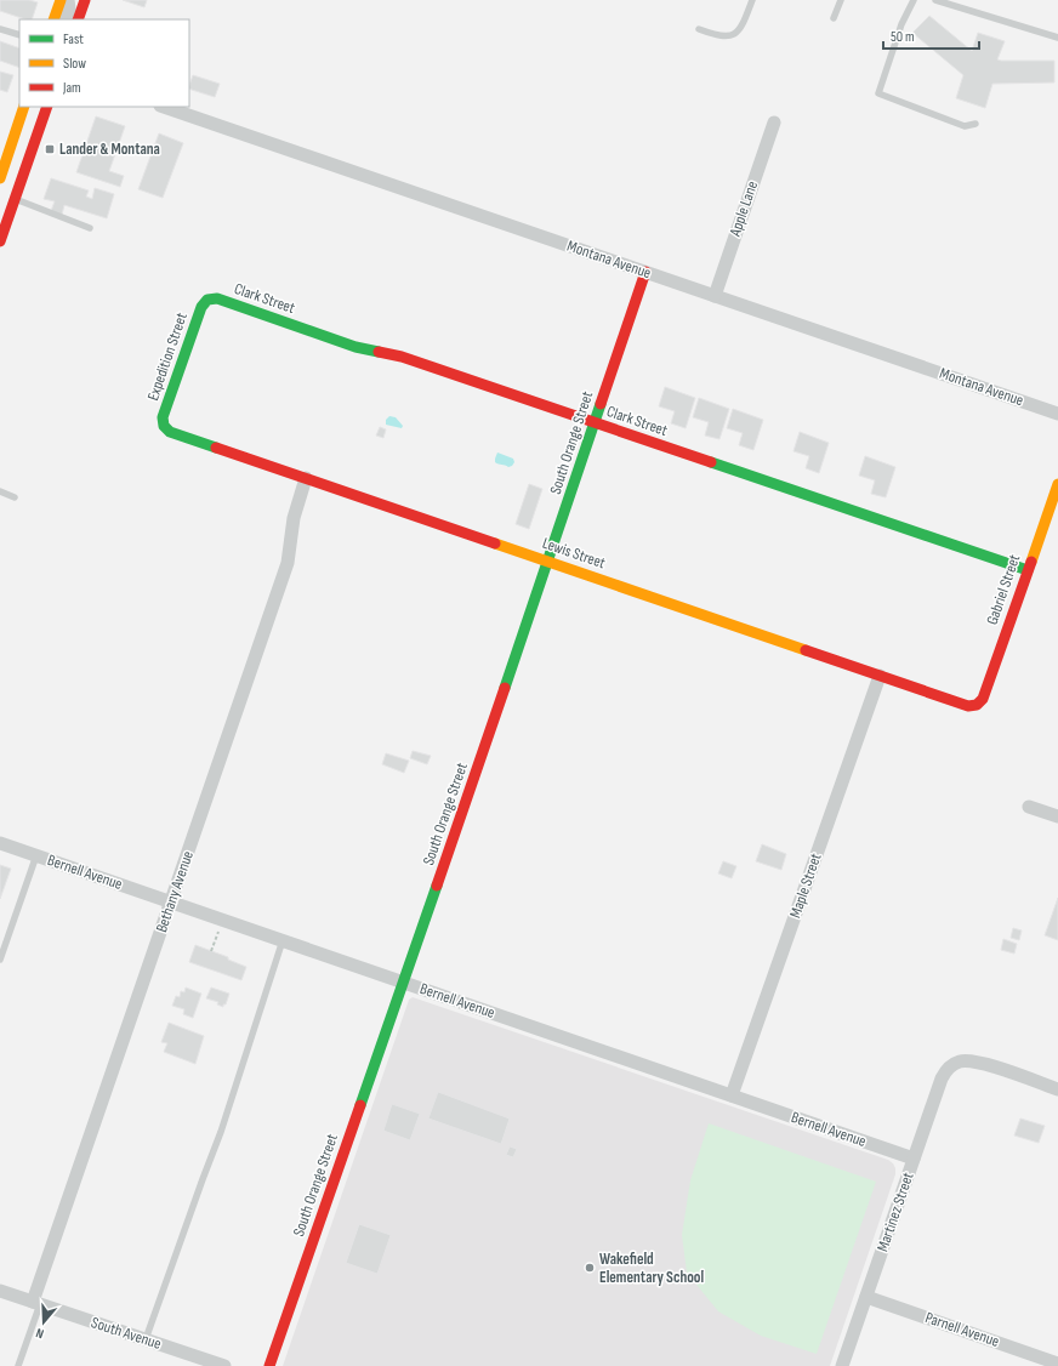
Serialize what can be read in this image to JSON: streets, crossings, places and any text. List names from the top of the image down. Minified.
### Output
{"streets":{"street":["Apple Lane","Montana Avenue","Clark Street","Expedition Street","South Orange Street","Lewis Street","Gabriel Street","Bernell Avenue","Maple Street","Bethany Avenue","Martinez Street","Parnell Avenue","South Avenue"]},"crossings":[["Apple Lane","Montana Avenue"],["Montana Avenue","South Orange Street"],["Clark Street","Expedition Street"],["Clark Street","South Orange Street"],["Clark Street","Gabriel Street"],["Expedition Street","Lewis Street"],["South Orange Street","Lewis Street"],["South Orange Street","Bernell Avenue"],["Lewis Street","Gabriel Street"],["Lewis Street","Maple Street"],["Lewis Street","Bethany Avenue"],["Bernell Avenue","Maple Street"],["Bernell Avenue","Bethany Avenue"],["Bernell Avenue","Martinez Street"],["Bethany Avenue","South Avenue"],["Martinez Street","Parnell Avenue"]],"places":{"transit":["Lander & Montana"],"other":["Wakefield Elementary School"]},"legend":["Fast","Slow","Jam"],"scale_bar":"50 m","north":"bottom"}
